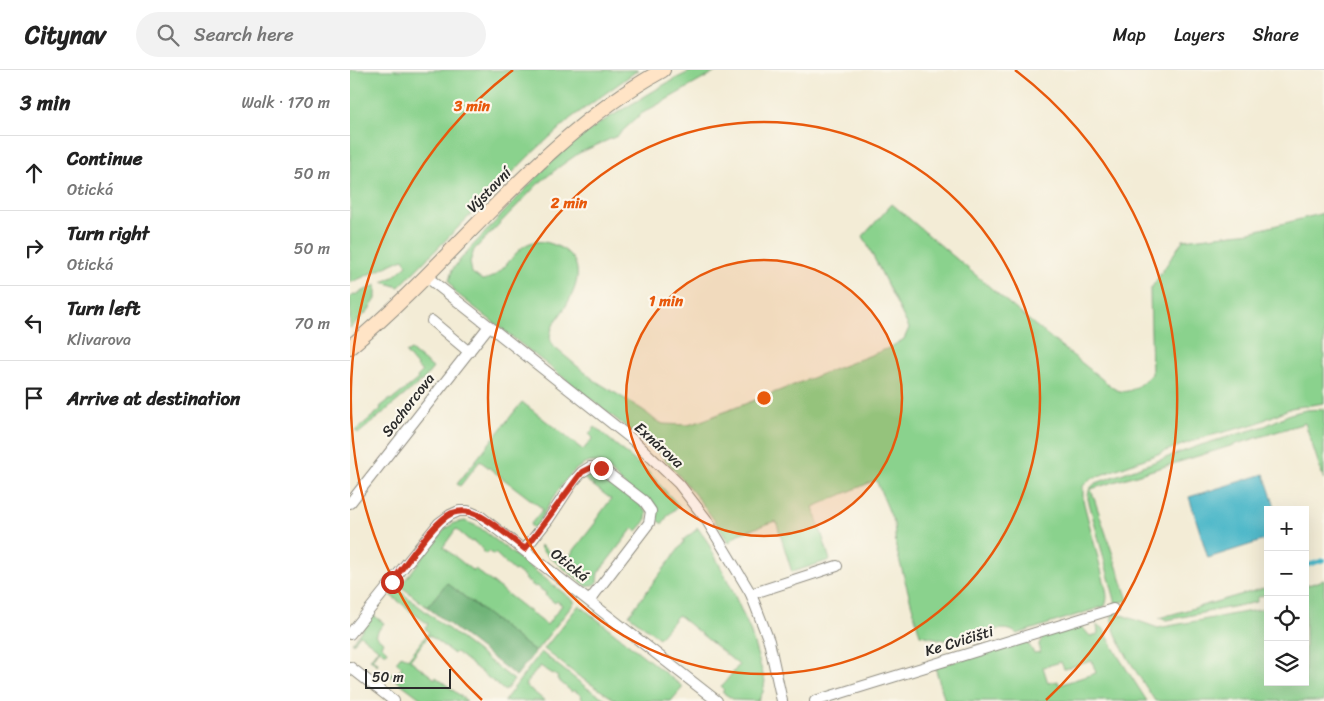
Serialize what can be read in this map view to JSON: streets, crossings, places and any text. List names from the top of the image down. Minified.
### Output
{"streets":{"main road":["Výstavní"],"street":["Sochorcova","Exnárova","Otická","Ke Cvičišti"]},"crossings":[["Výstavní","Exnárova"],["Sochorcova","Exnárova"]],"scale_bar":"50 m","page":{"header":"Citynav","search":"Search here","nav":["Map","Layers","Share"],"heading":["3 min","Walk · 170 m"],"list":[["Continue","Otická","50 m"],["Turn right","Otická","50 m"],["Turn left","Klivarova","70 m"],"Arrive at destination"],"map_buttons":["+","−"],"scale":"50 m"},"rings":["3 min","2 min","1 min"]}
